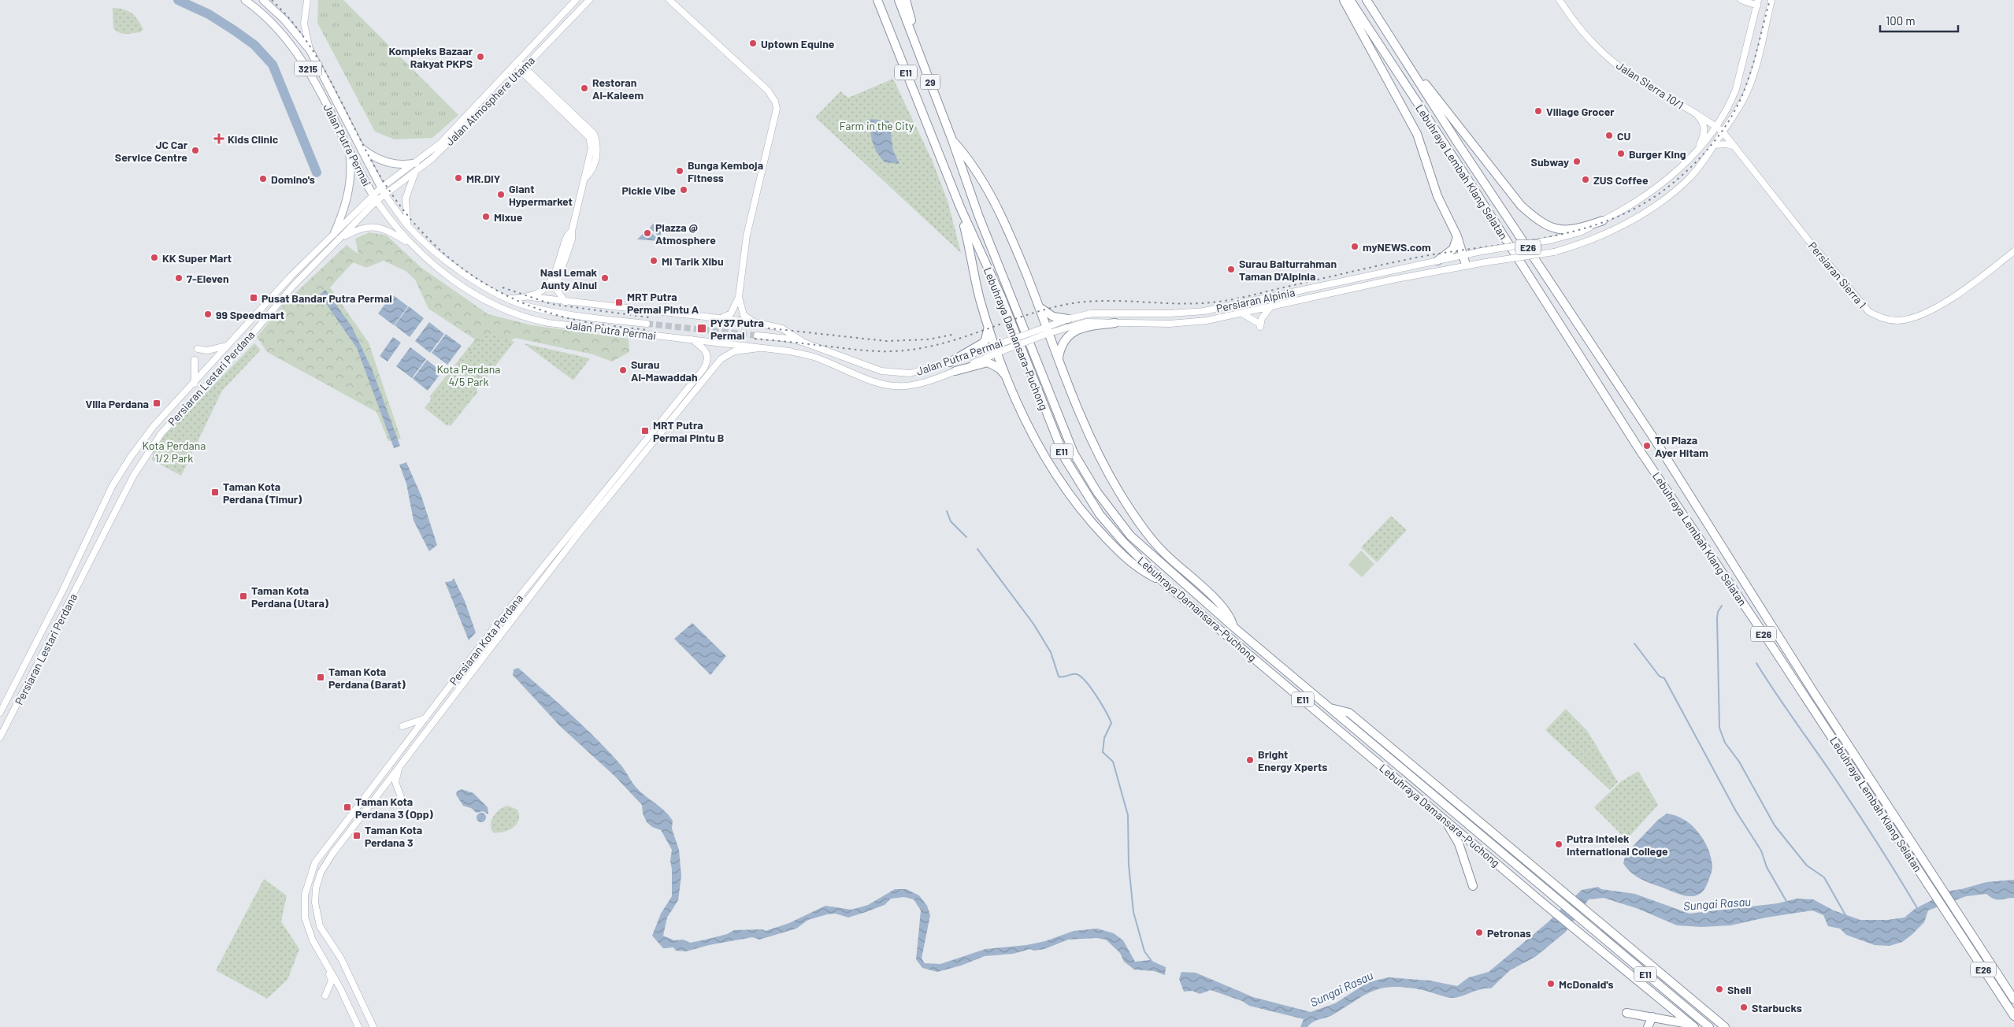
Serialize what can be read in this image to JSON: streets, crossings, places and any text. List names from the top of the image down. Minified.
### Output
{"streets":{"highway":["E11","29","Lebuhraya Lembah Klang Selatan","E26","Lebuhraya Damansara–Puchong"],"main road":["3215","Jalan Sierra 10/1","Jalan Atmosphere Utama","Jalan Putra Permai","Persiaran Sierra 1","Persiaran Alpinia","Persiaran Lestari Perdana","Persiaran Kota Perdana"]},"crossings":[["29","Lebuhraya Damansara–Puchong"],["Jalan Sierra 10/1","Persiaran Sierra 1"],["Jalan Atmosphere Utama","Jalan Putra Permai"],["Jalan Atmosphere Utama","Persiaran Lestari Perdana"],["Jalan Putra Permai","Persiaran Alpinia"],["Jalan Putra Permai","Persiaran Lestari Perdana"],["Jalan Putra Permai","Persiaran Kota Perdana"]],"water":["Sungai Rasau"],"parks":["Farm in the City","Kota Perdana 4/5 Park","Kota Perdana 1/2 Park"],"places":{"other":["Uptown Equine","Kompleks Bazaar Rakyat PKPS","Restoran Al-Kaleem","Village Grocer","CU","JC Car Service Centre","Burger King","Subway","Bunga Kemboja Fitness","MR.DIY","Domino's","ZUS Coffee","Pickle Vibe","Giant Hypermarket","Mixue","Piazza @ Atmosphere","myNEWS.com","KK Super Mart","Mi Tarik Xibu","Surau Baiturrahman Taman D'Alpinia","7-Eleven","Nasi Lemak Aunty Ainul","99 Speedmart","Surau Al-Mawaddah","Tol Plaza Ayer Hitam","Bright Energy Xperts","Putra Intelek International College","Petronas","McDonald's","Shell","Starbucks"],"health":["Kids Clinic"],"transit":["Pusat Bandar Putra Permai","MRT Putra Permai Pintu A","PY37 Putra Permai","VIlla Perdana","MRT Putra Permai Pintu B","Taman Kota Perdana (Timur)","Taman Kota Perdana (Utara)","Taman Kota Perdana (Barat)","Taman Kota Perdana 3 (Opp)","Taman Kota Perdana 3"]},"scale_bar":"100 m"}
